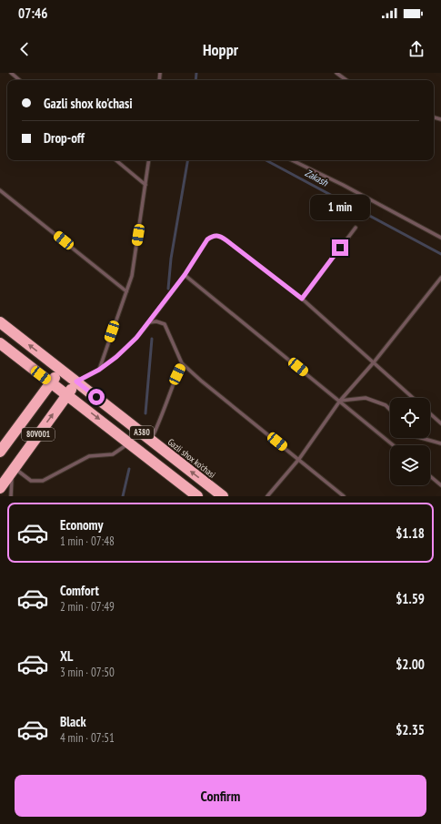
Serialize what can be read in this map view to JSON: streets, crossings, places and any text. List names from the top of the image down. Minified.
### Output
{"streets":{"highway":["A380","80V001","Gazli shox ko'chasi"]},"crossings":[["A380","80V001"],["A380","Gazli shox ko'chasi"],["80V001","Gazli shox ko'chasi"]],"water":["Zakash"],"page":{"status":"07:46","header":"Hoppr","banner":["Gazli shox ko'chasi","Drop-off"],"bubble":"1 min","list":[{"name":"Economy","note":"1 min · 07:48","value":"$1.18"},{"name":"Comfort","note":"2 min · 07:49","value":"$1.59"},{"name":"XL","note":"3 min · 07:50","value":"$2.00"},{"name":"Black","note":"4 min · 07:51","value":"$2.35"}],"buttons":"Confirm"}}
